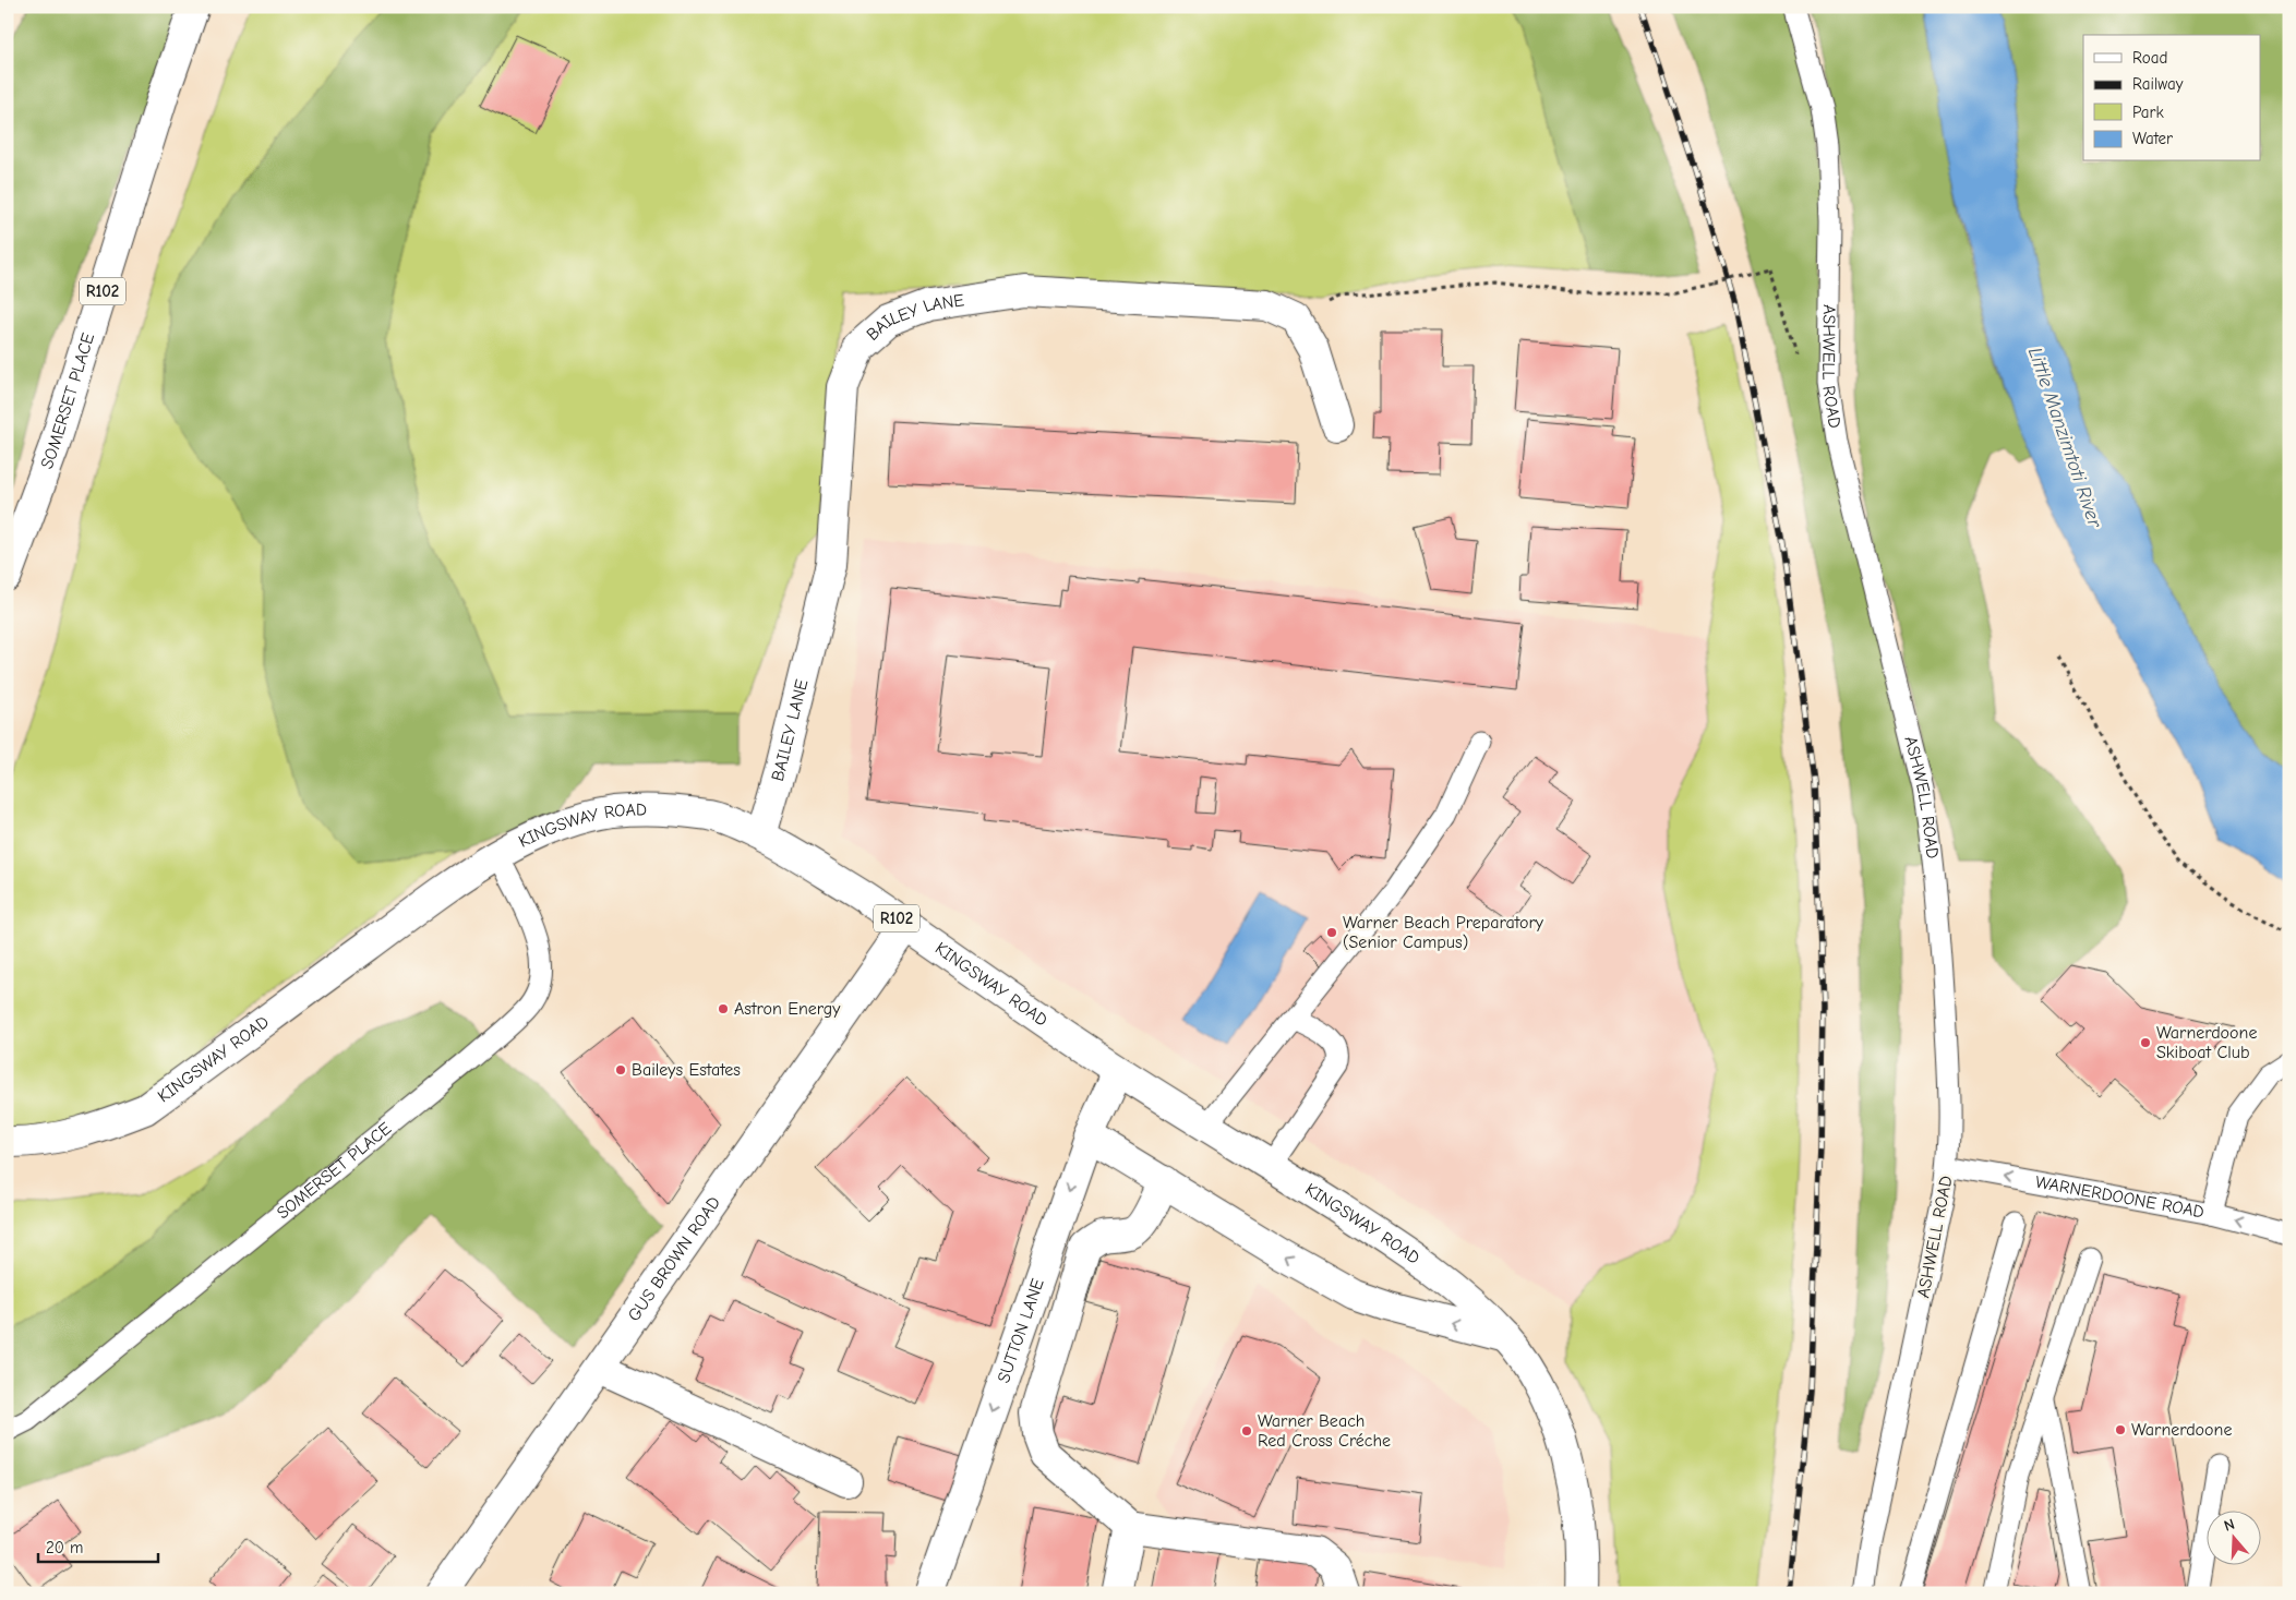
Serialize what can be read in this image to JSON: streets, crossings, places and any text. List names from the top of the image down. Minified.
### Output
{"streets":{"street":["R102","BAILEY LANE","SOMERSET PLACE","KINGSWAY ROAD","GUS BROWN ROAD","SUTTON LANE"],"lane":["ASHWELL ROAD","WARNERDOONE ROAD"]},"crossings":[["BAILEY LANE","KINGSWAY ROAD"],["ASHWELL ROAD","WARNERDOONE ROAD"],["SOMERSET PLACE","KINGSWAY ROAD"],["KINGSWAY ROAD","GUS BROWN ROAD"],["KINGSWAY ROAD","SUTTON LANE"]],"one_way":["WARNERDOONE ROAD","SUTTON LANE"],"water":["Little Manzimtoti River"],"places":["Warner Beach Preparatory (Senior Campus)","Astron Energy","Warnerdoone Skiboat Club","Baileys Estates","Warnerdoone","Warner Beach Red Cross Créche"],"legend":["Road","Railway","Park","Water"],"scale_bar":"20 m","north":"top"}
